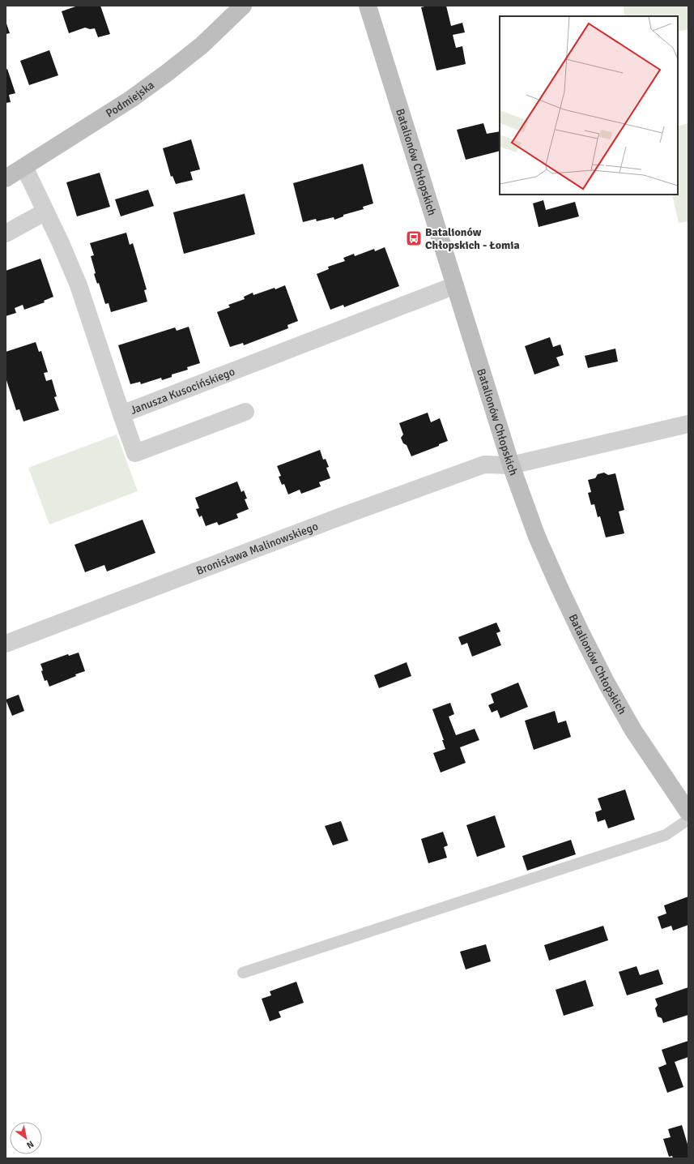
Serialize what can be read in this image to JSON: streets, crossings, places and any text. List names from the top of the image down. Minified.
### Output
{"streets":{"street":["Podmiejska","Batalionów Chłopskich","Janusza Kusocińskiego","Bronisława Malinowskiego"]},"crossings":[["Podmiejska","Janusza Kusocińskiego"],["Batalionów Chłopskich","Janusza Kusocińskiego"],["Batalionów Chłopskich","Bronisława Malinowskiego"]],"places":{"bus stop":["Batalionów Chłopskich - Łomia"]},"north":"bottom right"}
